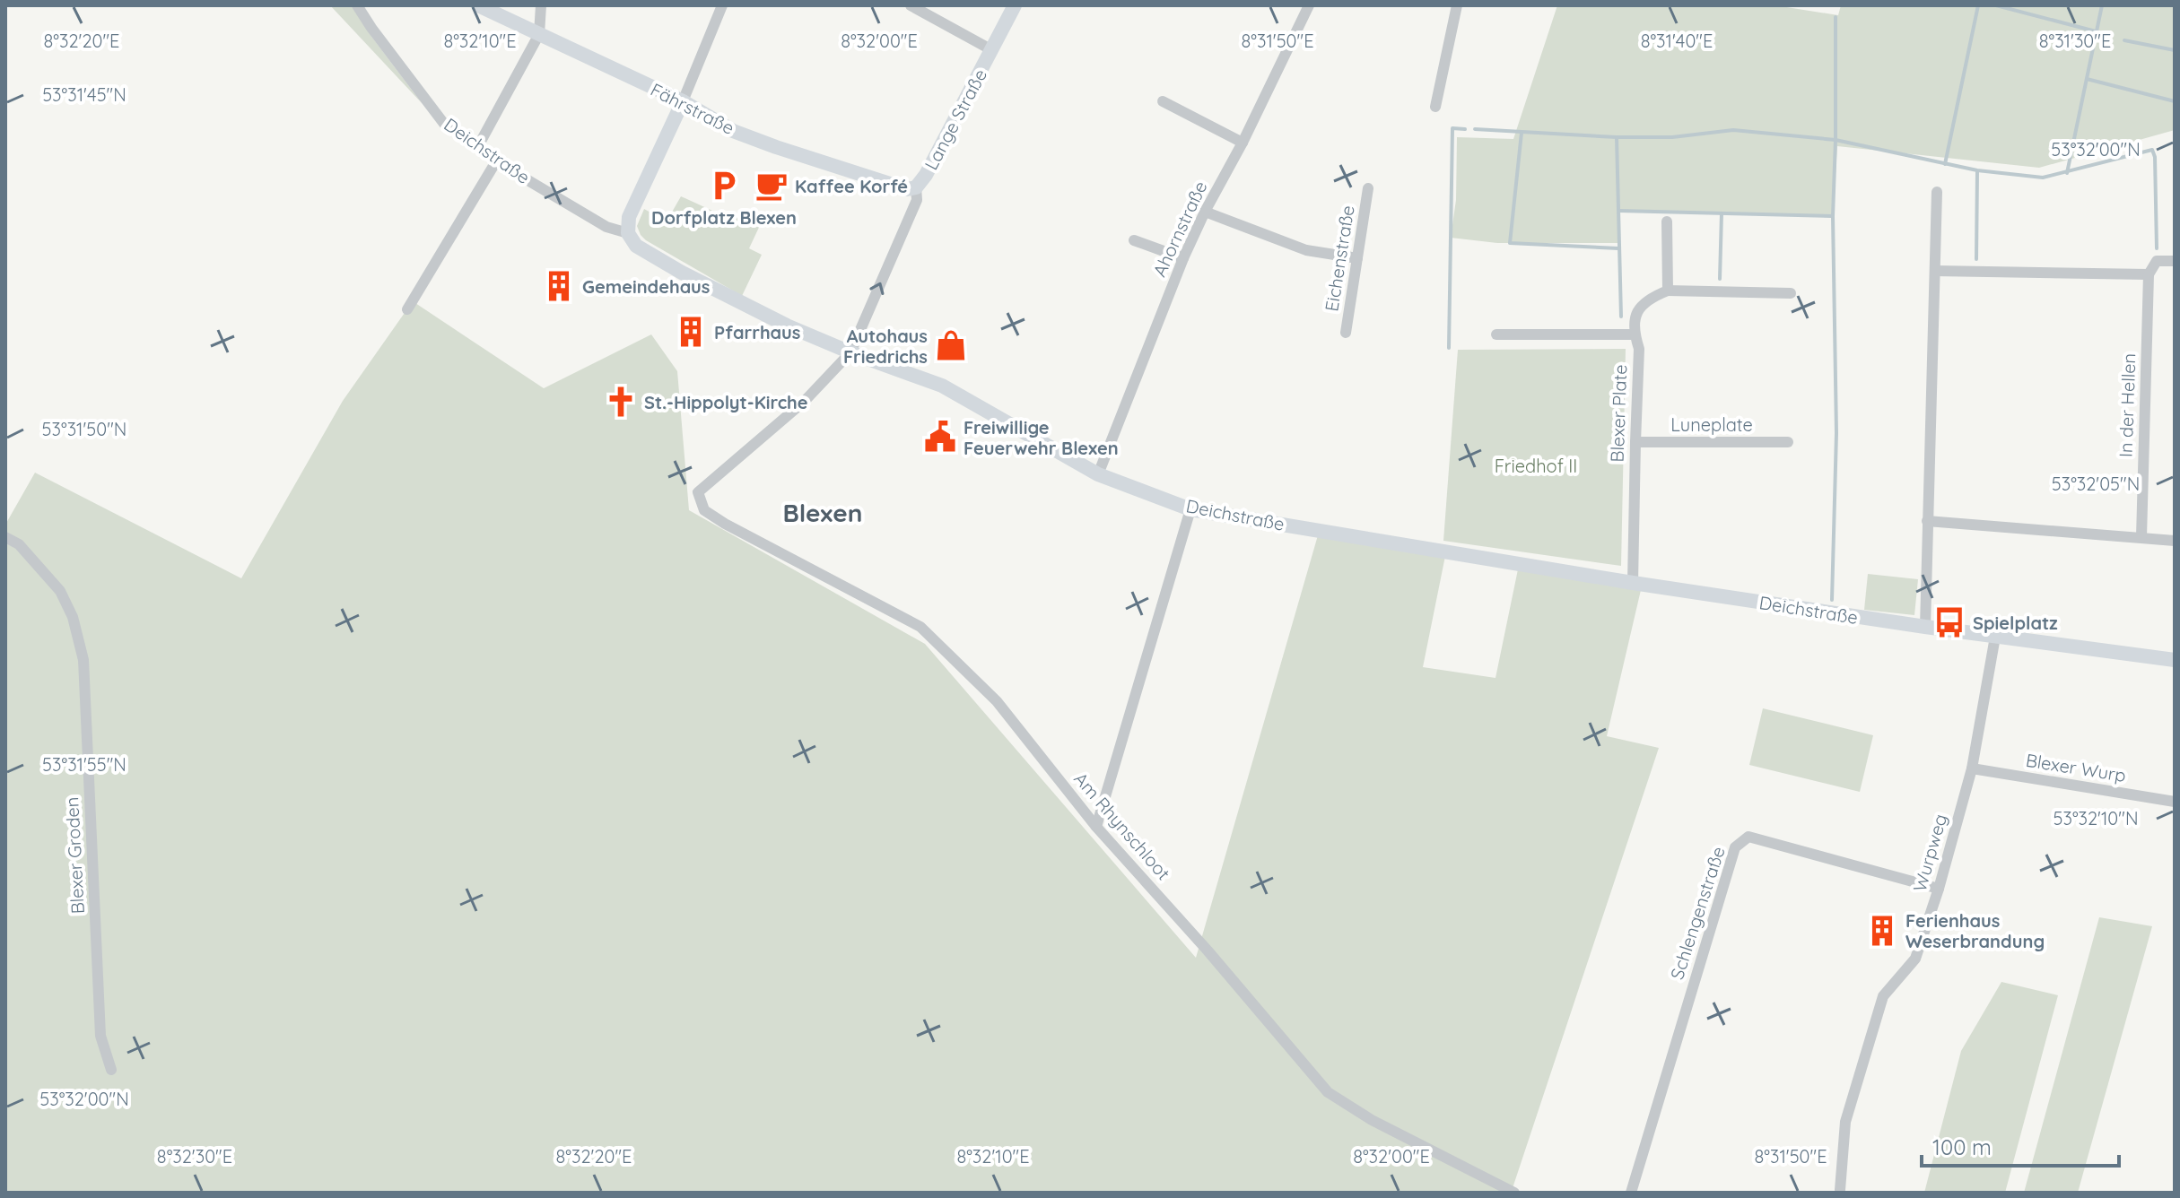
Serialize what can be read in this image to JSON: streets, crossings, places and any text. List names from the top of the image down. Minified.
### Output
{"streets":{"street":["Fährstraße","Lange Straße","Deichstraße","Ahornstraße","Eichenstraße","In der Hellen","Blexer Plate","Luneplate","Blexer Wurp","Am Rhynschloot","Wurpweg","Blexer Groden","Schlengenstraße"]},"crossings":[["Fährstraße","Lange Straße"],["Lange Straße","Deichstraße"],["Lange Straße","Am Rhynschloot"],["Deichstraße","Ahornstraße"],["Deichstraße","Blexer Plate"],["Deichstraße","Wurpweg"],["Blexer Plate","Luneplate"],["Blexer Wurp","Wurpweg"],["Wurpweg","Schlengenstraße"]],"districts":["Blexen"],"parks":["Friedhof II"],"places":{"parking":["Dorfplatz Blexen"],"cafe":["Kaffee Korfé"],"building":["Gemeindehaus","Pfarrhaus","Ferienhaus Weserbrandung"],"shop":["Autohaus Friedrichs"],"church":["St.-Hippolyt-Kirche"],"public building":["Freiwillige Feuerwehr Blexen"],"bus stop":["Spielplatz"]},"scale_bar":"100 m","coordinates":["8°32'20\"E","8°32'10\"E","8°32'00\"E","8°31'50\"E","8°31'40\"E","8°31'30\"E","53°31'45\"N","53°32'00\"N","53°31'50\"N","53°32'05\"N","53°31'55\"N","53°32'10\"N","8°32'30\"E"]}
